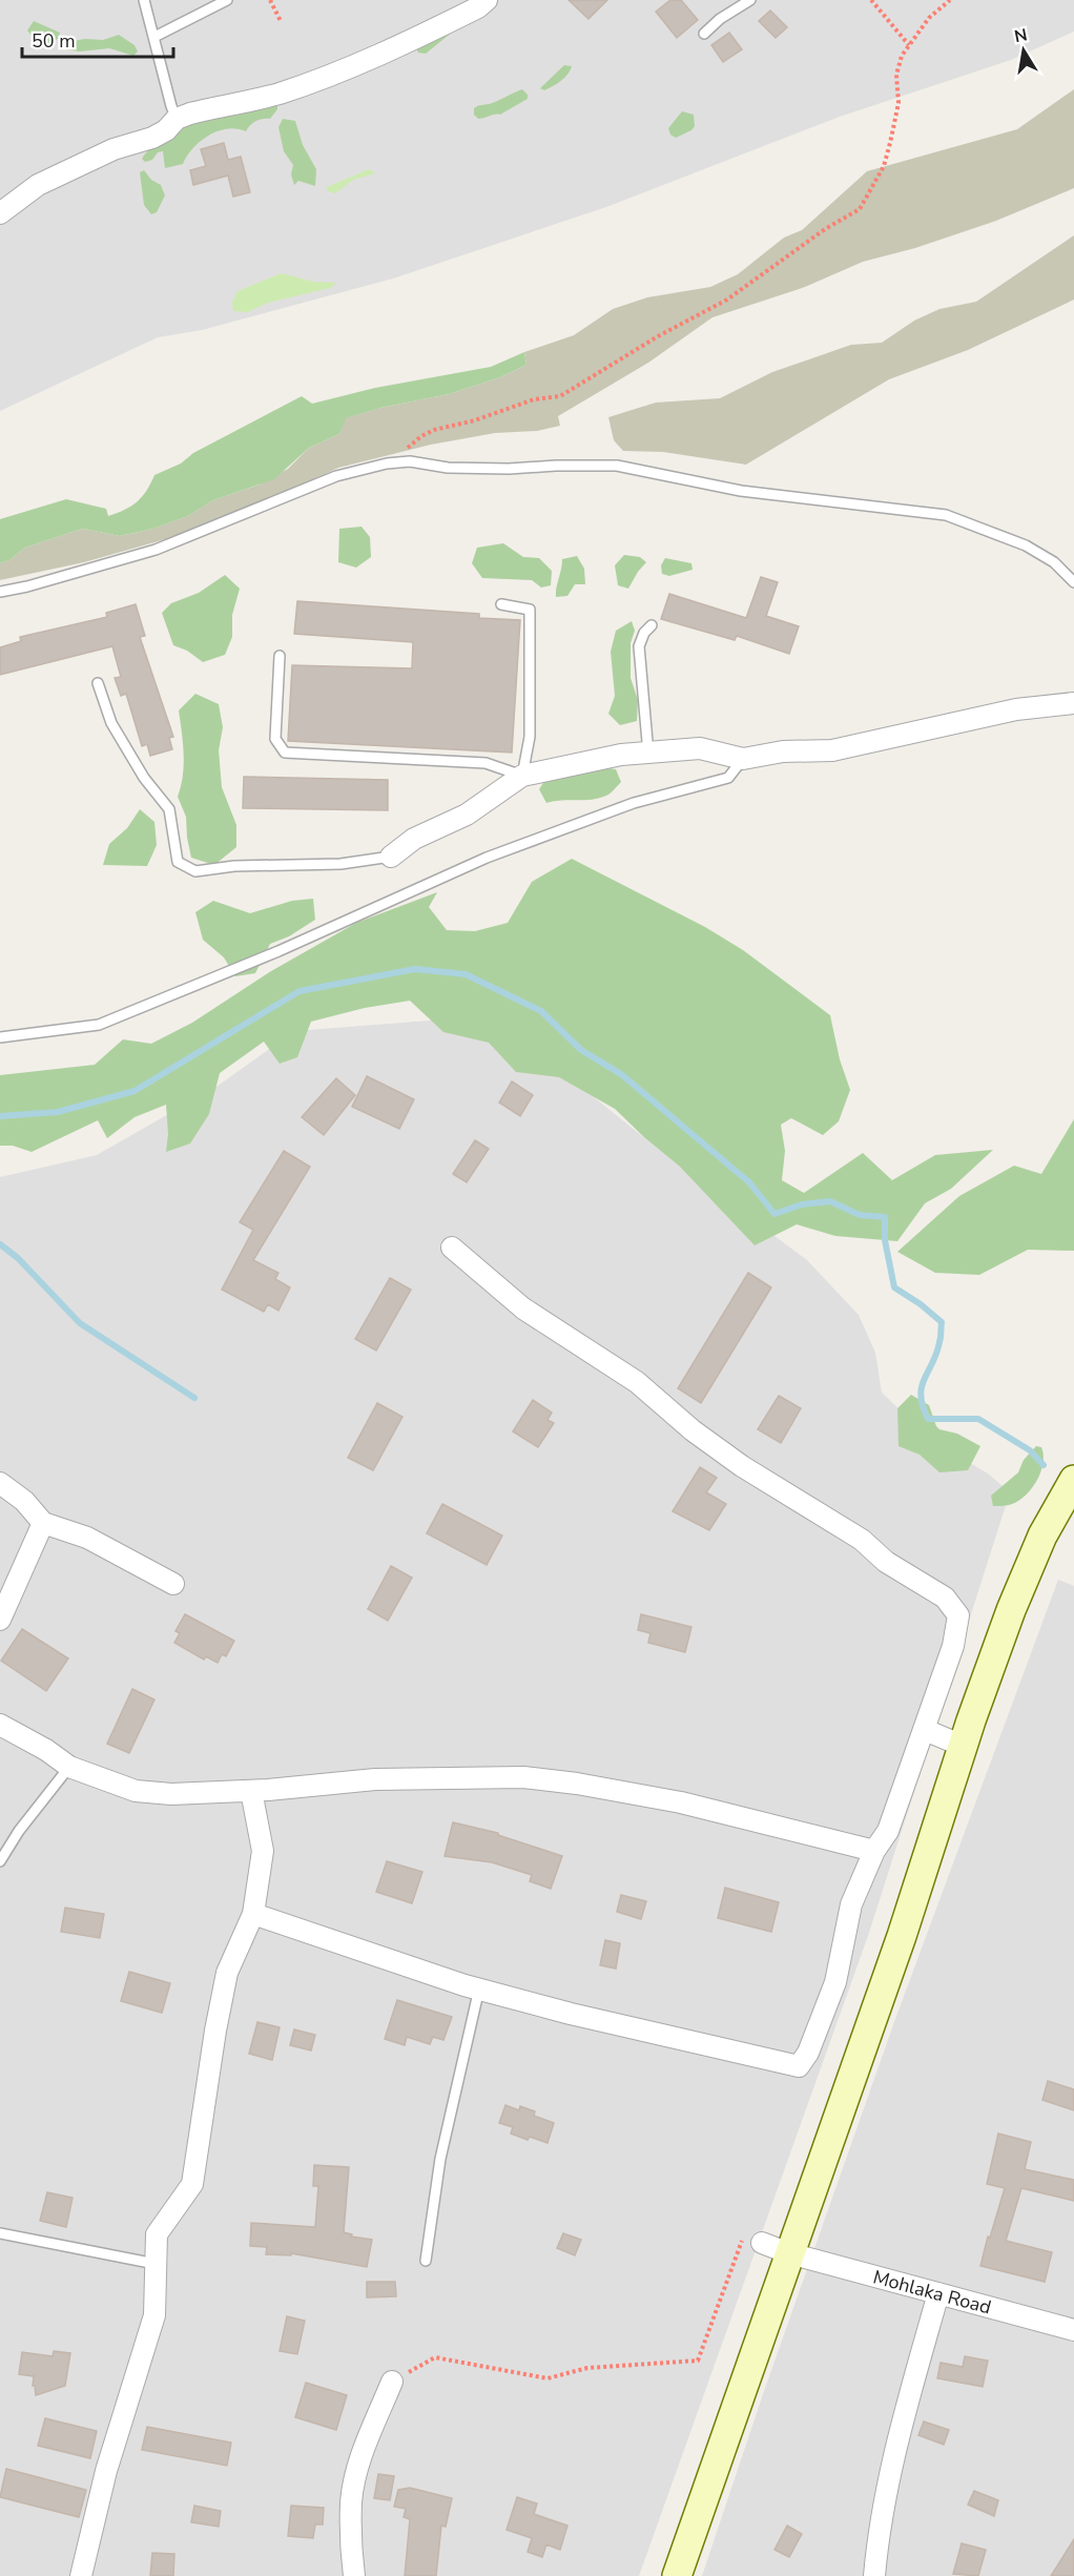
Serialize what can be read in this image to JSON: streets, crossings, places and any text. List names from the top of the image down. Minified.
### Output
{"streets":{"street":["Mohlaka Road"]},"scale_bar":"50 m","north":"top"}
